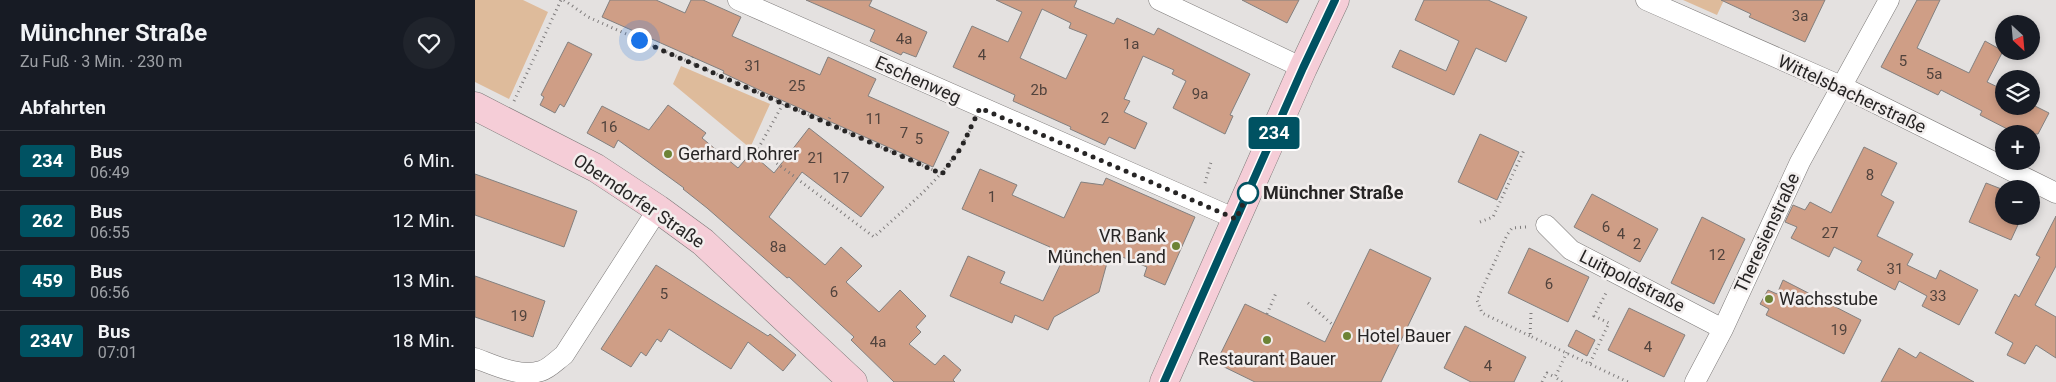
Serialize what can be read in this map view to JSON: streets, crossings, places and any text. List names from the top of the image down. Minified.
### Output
{"streets":{"main road":["Oberndorfer Straße"],"street":["Eschenweg","Wittelsbacherstraße","Theresienstraße","Luitpoldstraße"]},"crossings":[["Wittelsbacherstraße","Theresienstraße"],["Theresienstraße","Luitpoldstraße"]],"places":["Gerhard Rohrer","Münchner Straße","VR Bank München Land","Wachsstube","Hotel Bauer","Restaurant Bauer"],"lines":["bus line 234"],"house_numbers":["3a","4a","1a","4","5","31","5a","25","2b","9a","2","11","16","7","5","21","8","17","1","6","27","4","2","8a","12","31","6","6","5","33","19","19","4a","4","4"],"north":"bottom right","page":{"heading":[["Münchner Straße","Zu Fuß · 3 Min. · 230 m"],"Abfahrten"],"on_map":"234","map_buttons":["+","−"],"list":[{"mark":"234","name":"Bus","note":"06:49","value":"6 Min."},{"mark":"262","name":"Bus","note":"06:55","value":"12 Min."},{"mark":"459","name":"Bus","note":"06:56","value":"13 Min."},{"mark":"234V","name":"Bus","note":"07:01","value":"18 Min."}]}}
